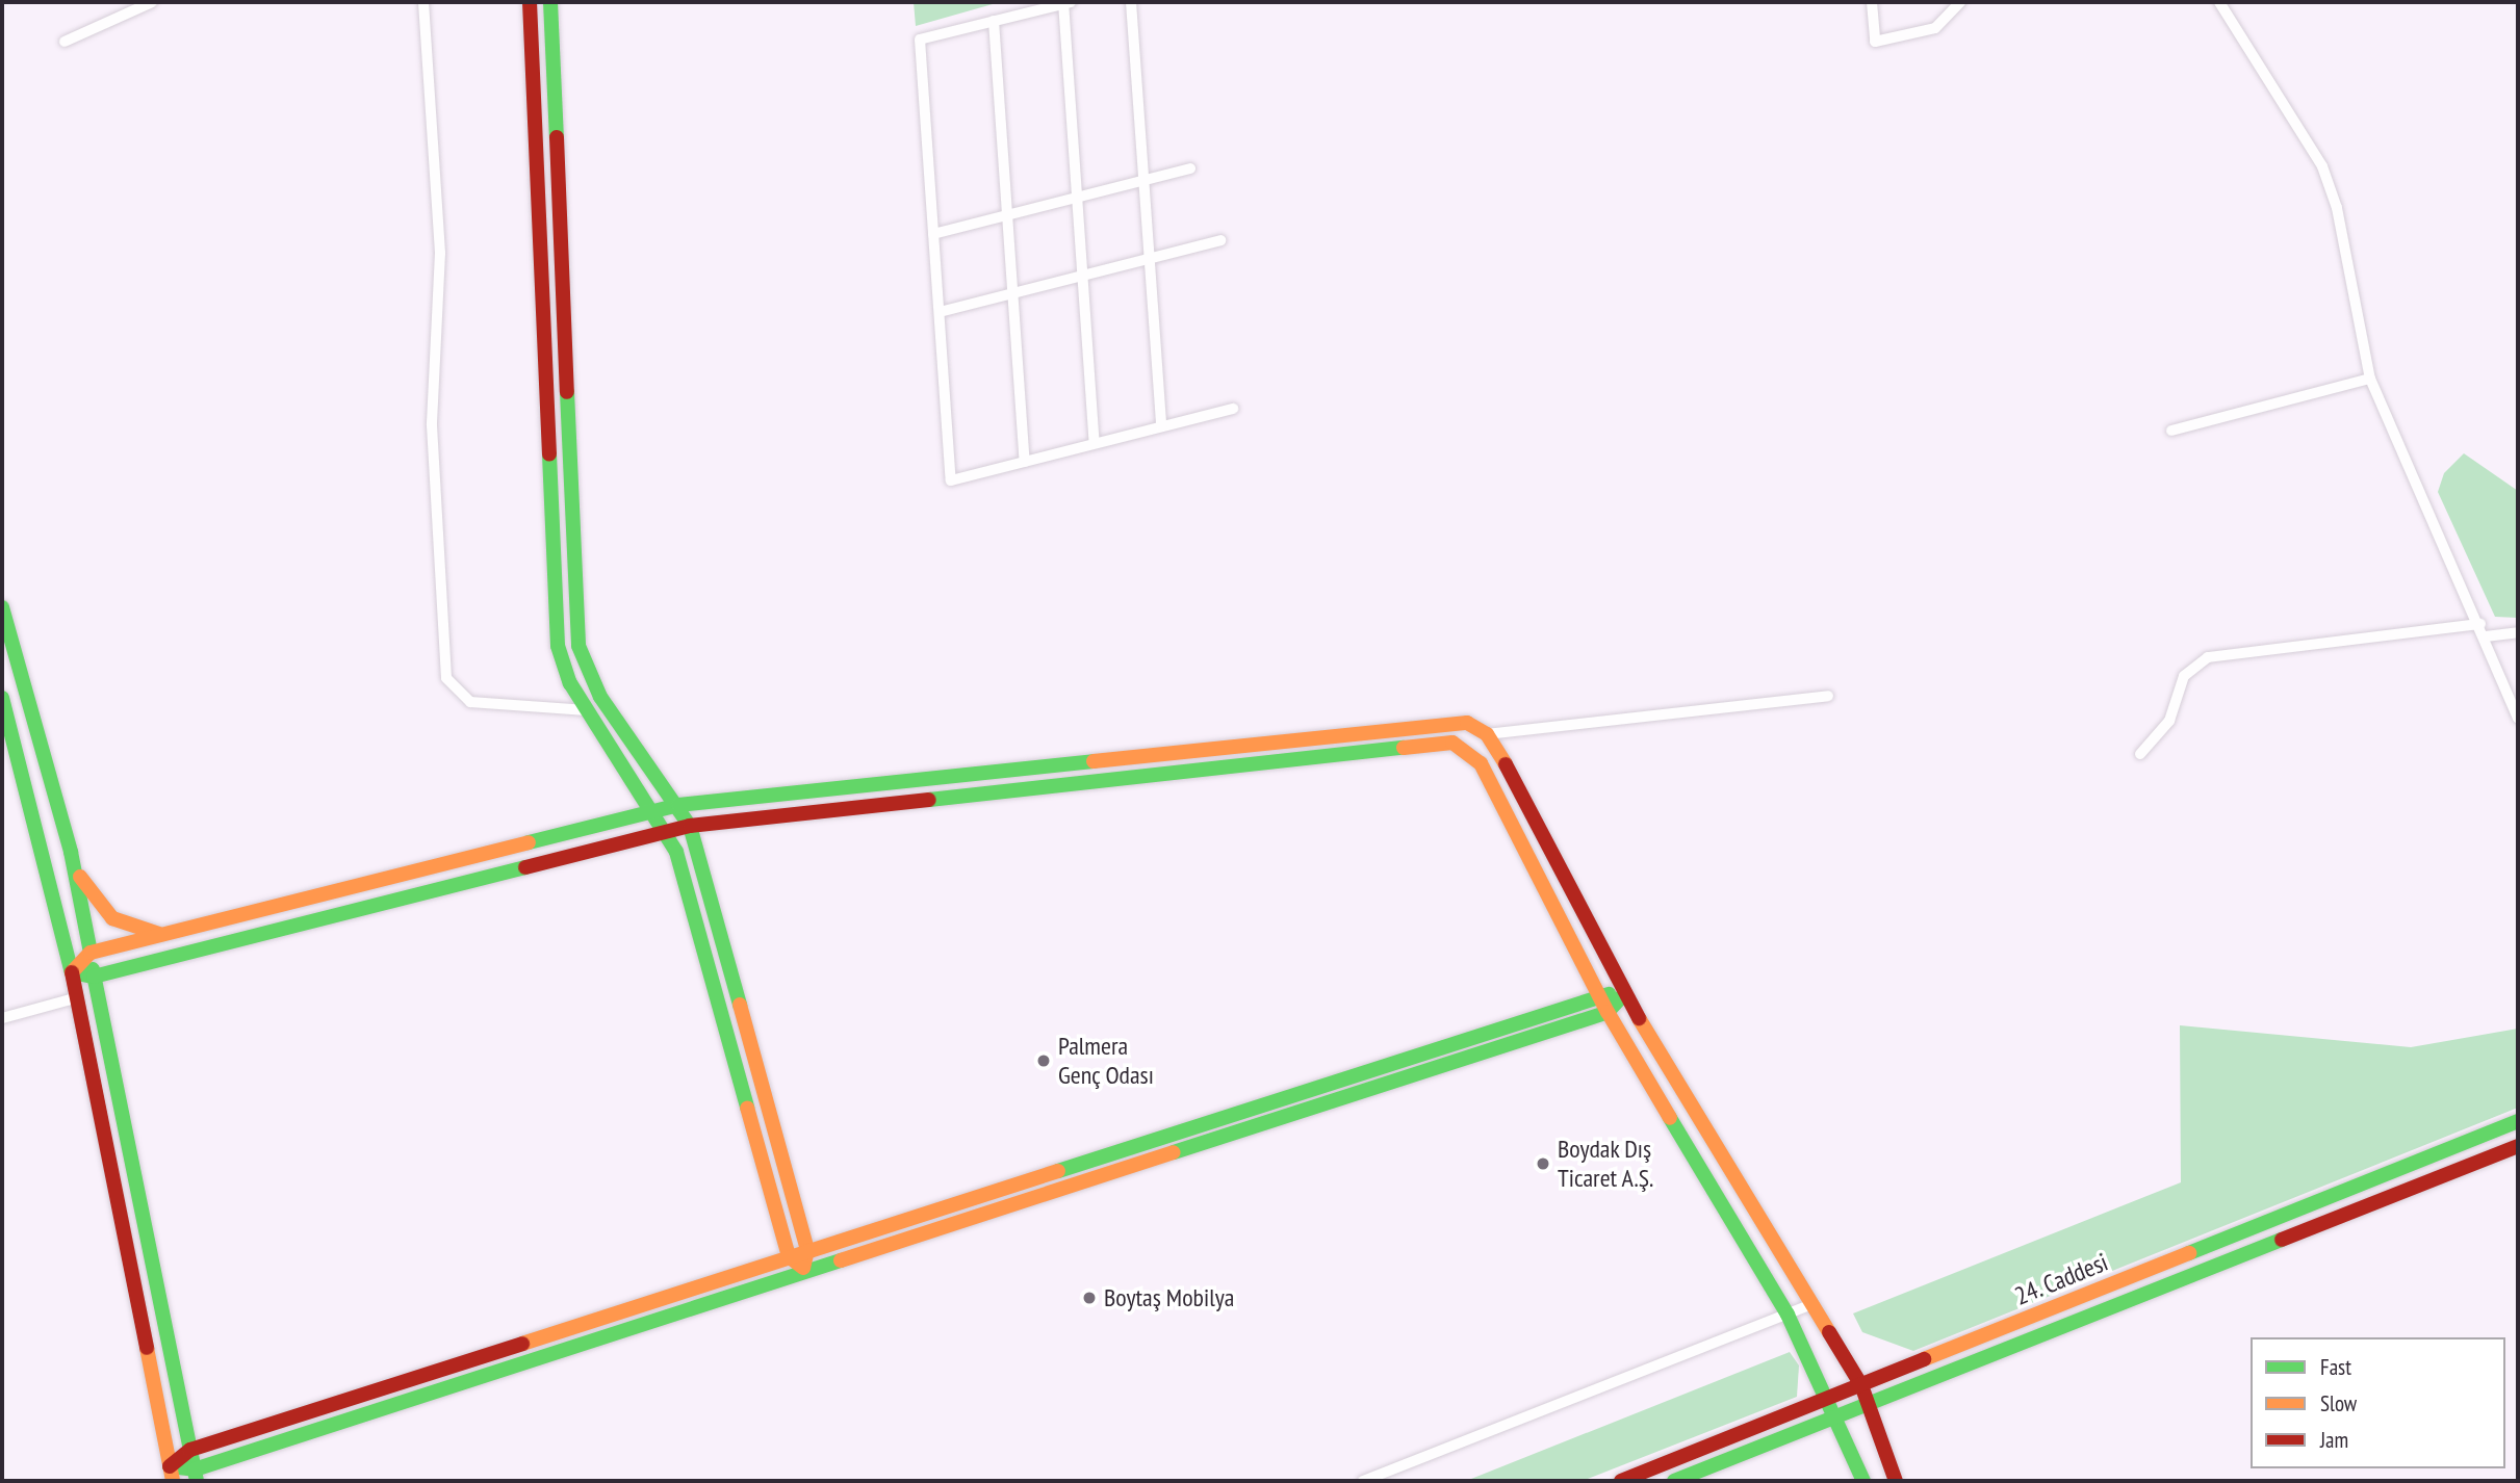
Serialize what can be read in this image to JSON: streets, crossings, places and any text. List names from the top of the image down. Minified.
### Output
{"streets":{"main road":["24. Caddesi"]},"places":["Palmera Genç Odası","Boydak Dış Ticaret A.Ş.","Boytaş Mobilya"],"legend":["Fast","Slow","Jam"]}
